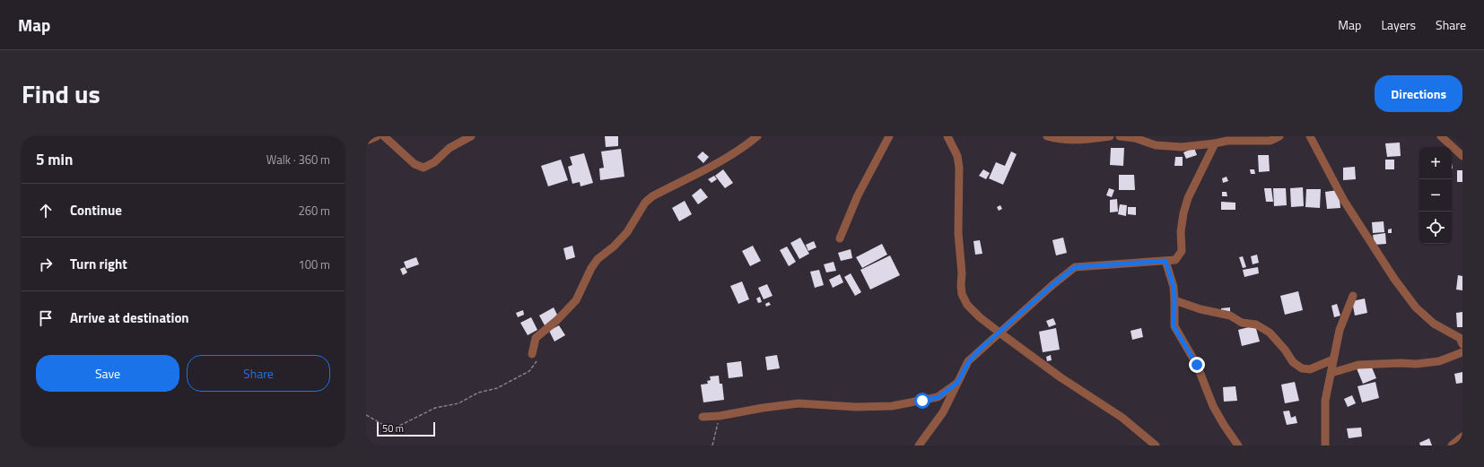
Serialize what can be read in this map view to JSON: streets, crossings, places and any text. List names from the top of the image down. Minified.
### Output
{"scale_bar":"50 m","page":{"header":"Map","nav":["Map","Layers","Share"],"title":"Find us","buttons":["Directions",["Save","Share"]],"heading":["5 min","Walk · 360 m"],"map_buttons":["+","−"],"list":[["Continue","260 m"],["Turn right","100 m"],"Arrive at destination"],"scale":"50 m"}}
